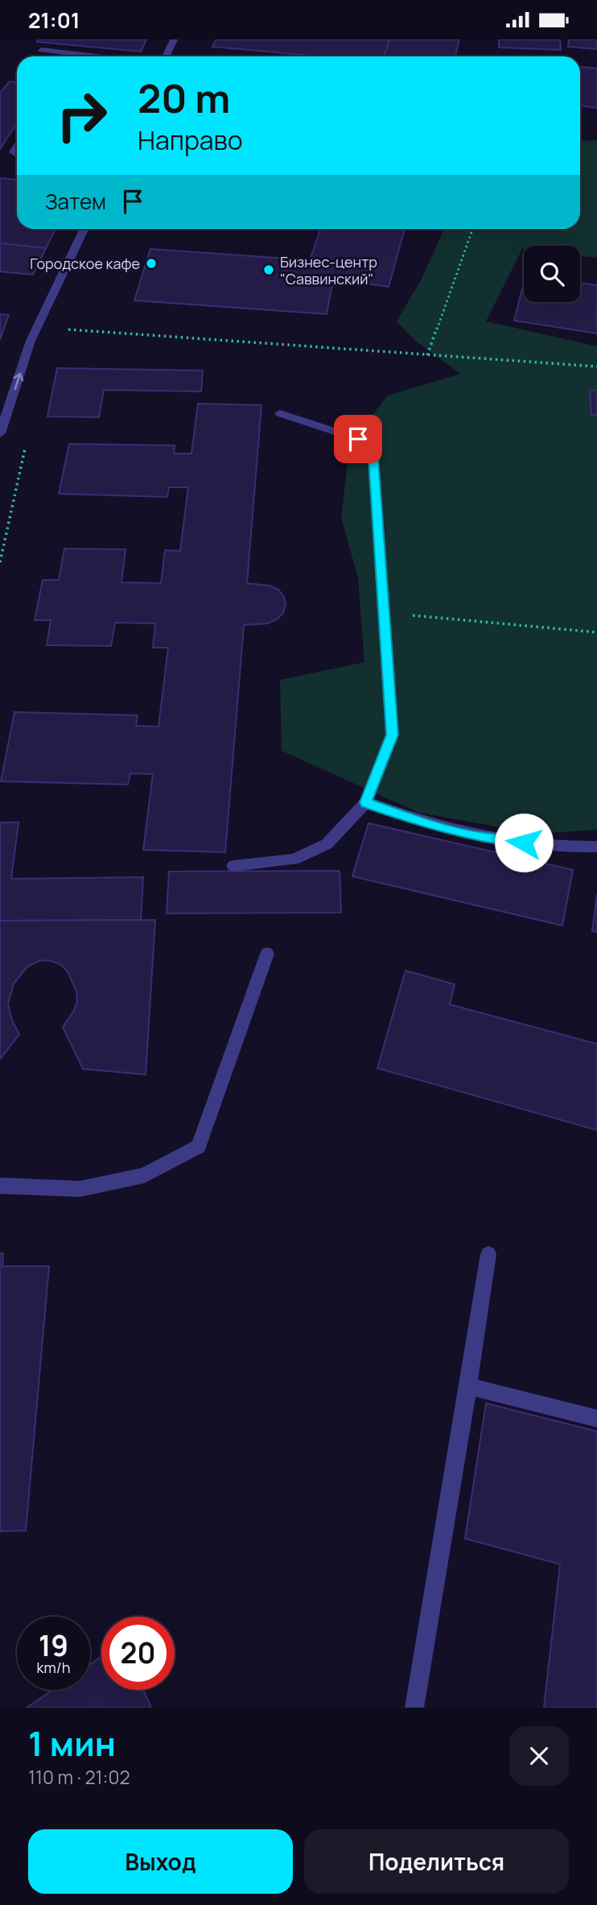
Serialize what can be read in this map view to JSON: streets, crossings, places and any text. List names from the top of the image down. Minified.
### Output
{"places":["Городское кафе","Бизнес-центр \"Саввинский\""],"page":{"status":"21:01","turn":["20 m","Направо"],"then":"Затем","speed":"19 km/h","limit":"20","heading":["1 мин","110 m · 21:02"],"buttons":["Выход","Поделиться"]}}
